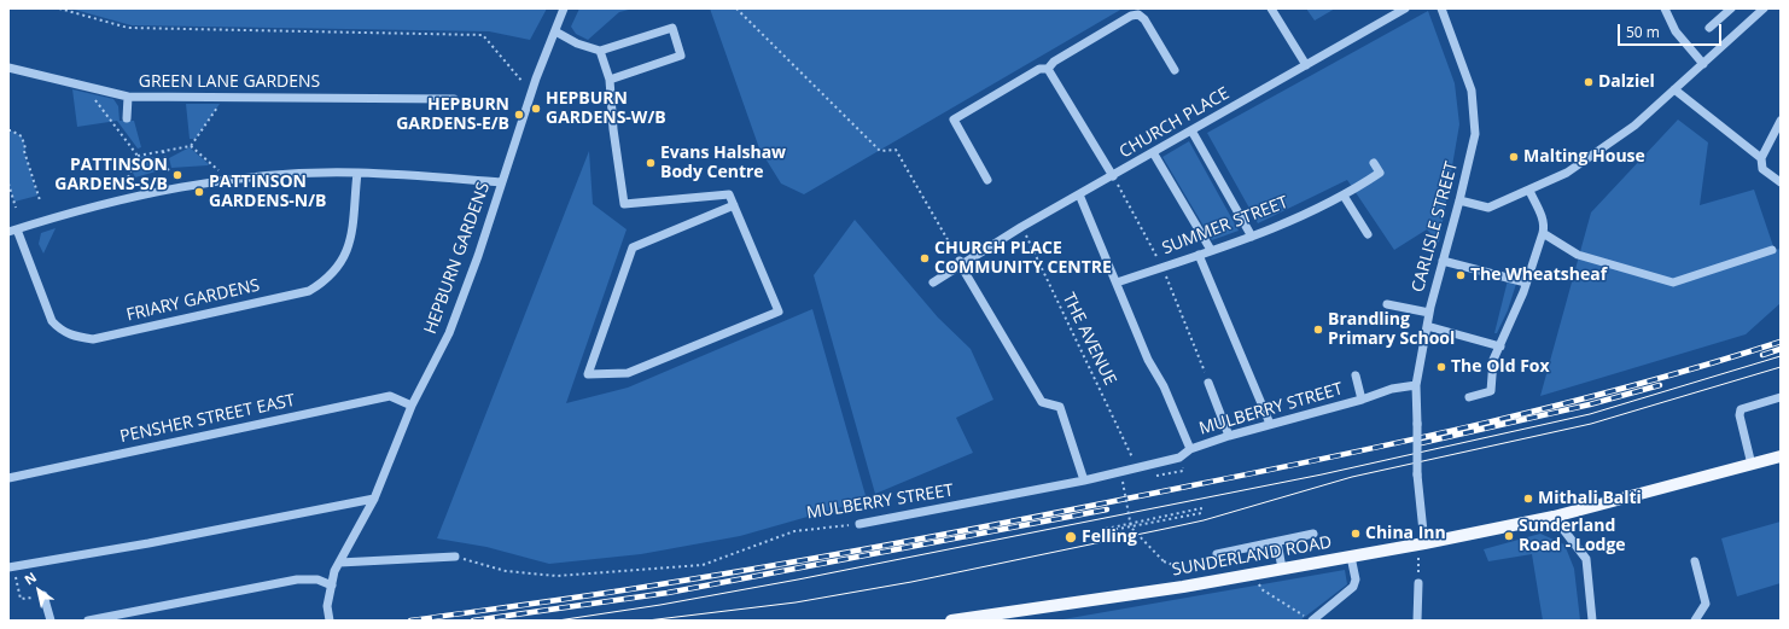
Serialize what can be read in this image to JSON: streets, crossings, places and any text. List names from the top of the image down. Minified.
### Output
{"streets":{"main road":["SUNDERLAND ROAD"],"street":["GREEN LANE GARDENS","CHURCH PLACE","SUMMER STREET","CARLISLE STREET","HEPBURN GARDENS","FRIARY GARDENS","MULBERRY STREET","PENSHER STREET EAST"],"path":["THE AVENUE"]},"crossings":[["CHURCH PLACE","THE AVENUE"],["CARLISLE STREET","MULBERRY STREET"],["CARLISLE STREET","SUNDERLAND ROAD"],["HEPBURN GARDENS","PENSHER STREET EAST"]],"places":["Dalziel","HEPBURN GARDENS-W/B","HEPBURN GARDENS-E/B","Malting House","Evans Halshaw Body Centre","PATTINSON GARDENS-S/B","PATTINSON GARDENS-N/B","CHURCH PLACE COMMUNITY CENTRE","The Wheatsheaf","Brandling Primary School","The Old Fox","Mithali Balti","China Inn","Sunderland Road - Lodge","Felling"],"scale_bar":"50 m","north":"top left"}
